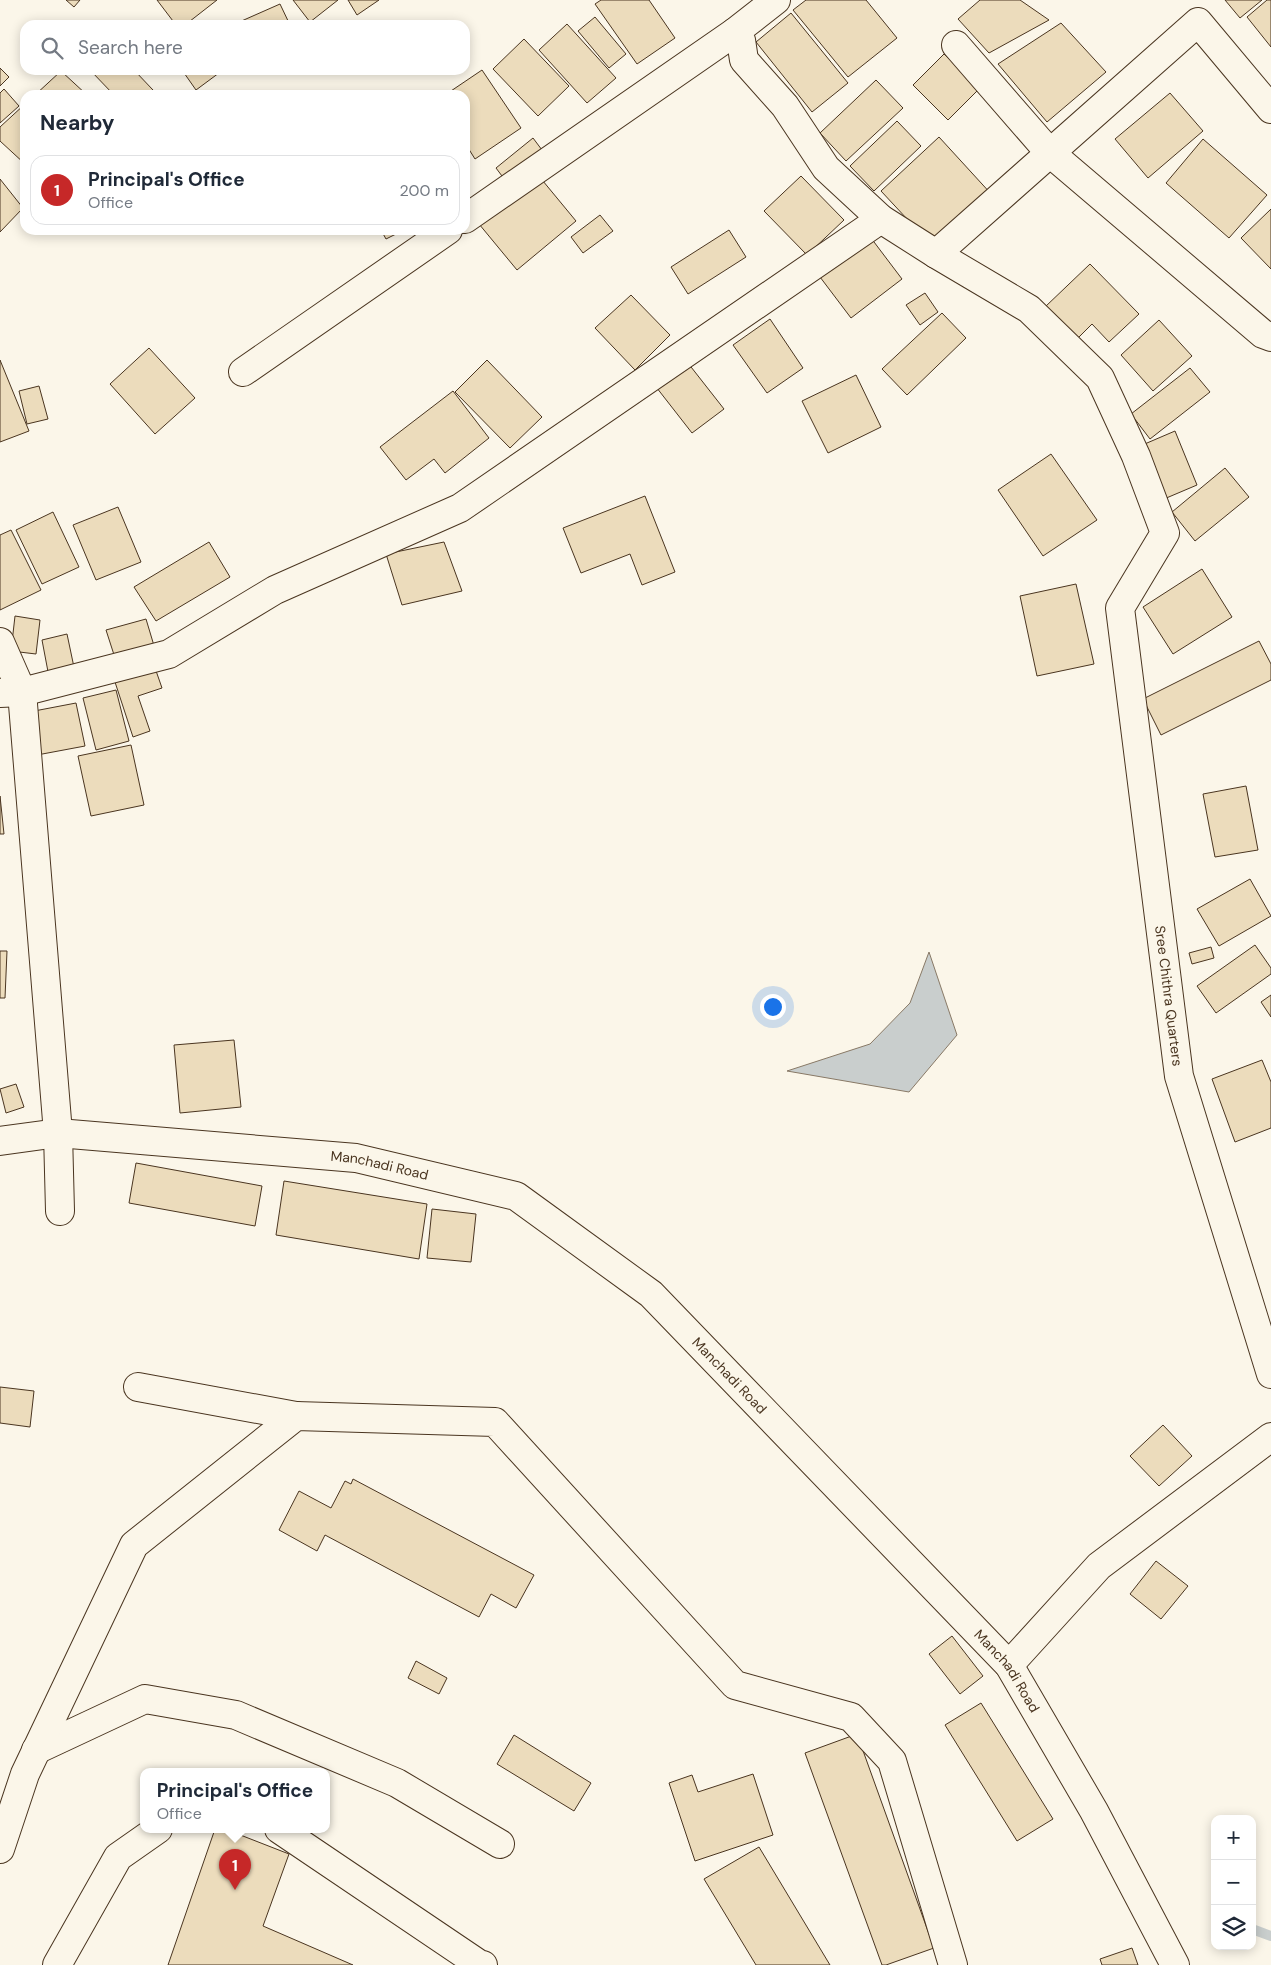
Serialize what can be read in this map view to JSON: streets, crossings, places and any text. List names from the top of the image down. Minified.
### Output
{"streets":{"street":["Sree Chithra Quarters","Manchadi Road"]},"page":{"search":"Search here","heading":"Nearby","list":[{"mark":"1","name":"Principal's Office","note":"Office","value":"200 m"}],"popup":["Principal's Office","Office"],"map_buttons":["+","−"],"pins":"1"}}
